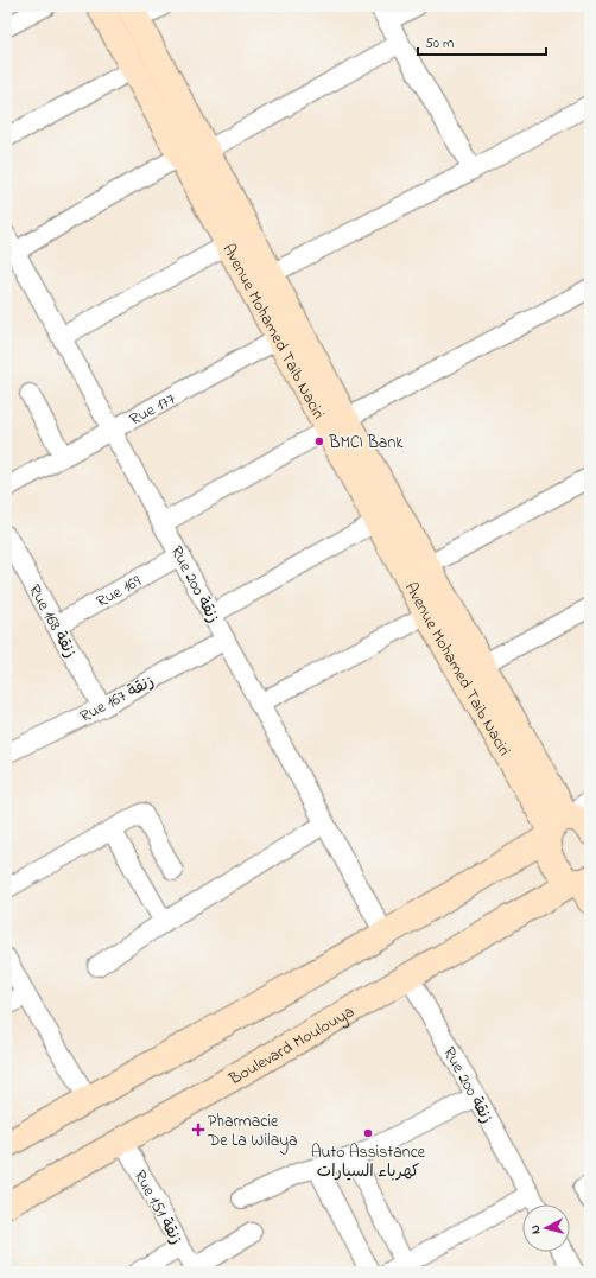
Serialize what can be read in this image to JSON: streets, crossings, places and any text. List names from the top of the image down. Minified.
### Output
{"streets":{"street":["Avenue Mohamed Taib Naciri","Rue 177","Rue 200 زنقة","Rue 169","Rue 168 زنقة","Rue 167 زنقة","Boulevard Moulouya","Rue 151 زنقة"]},"crossings":[["Avenue Mohamed Taib Naciri","Rue 177"],["Rue 177","Rue 200 زنقة"],["Rue 200 زنقة","Rue 169"],["Rue 200 زنقة","Rue 167 زنقة"],["Rue 200 زنقة","Boulevard Moulouya"],["Rue 169","Rue 168 زنقة"],["Rue 168 زنقة","Rue 167 زنقة"],["Boulevard Moulouya","Rue 151 زنقة"]],"places":{"other":["BMCI Bank","Auto Assistance كهرباء السيارات"],"health":["Pharmacie De La Wilaya"]},"scale_bar":"50 m","north":"left"}
